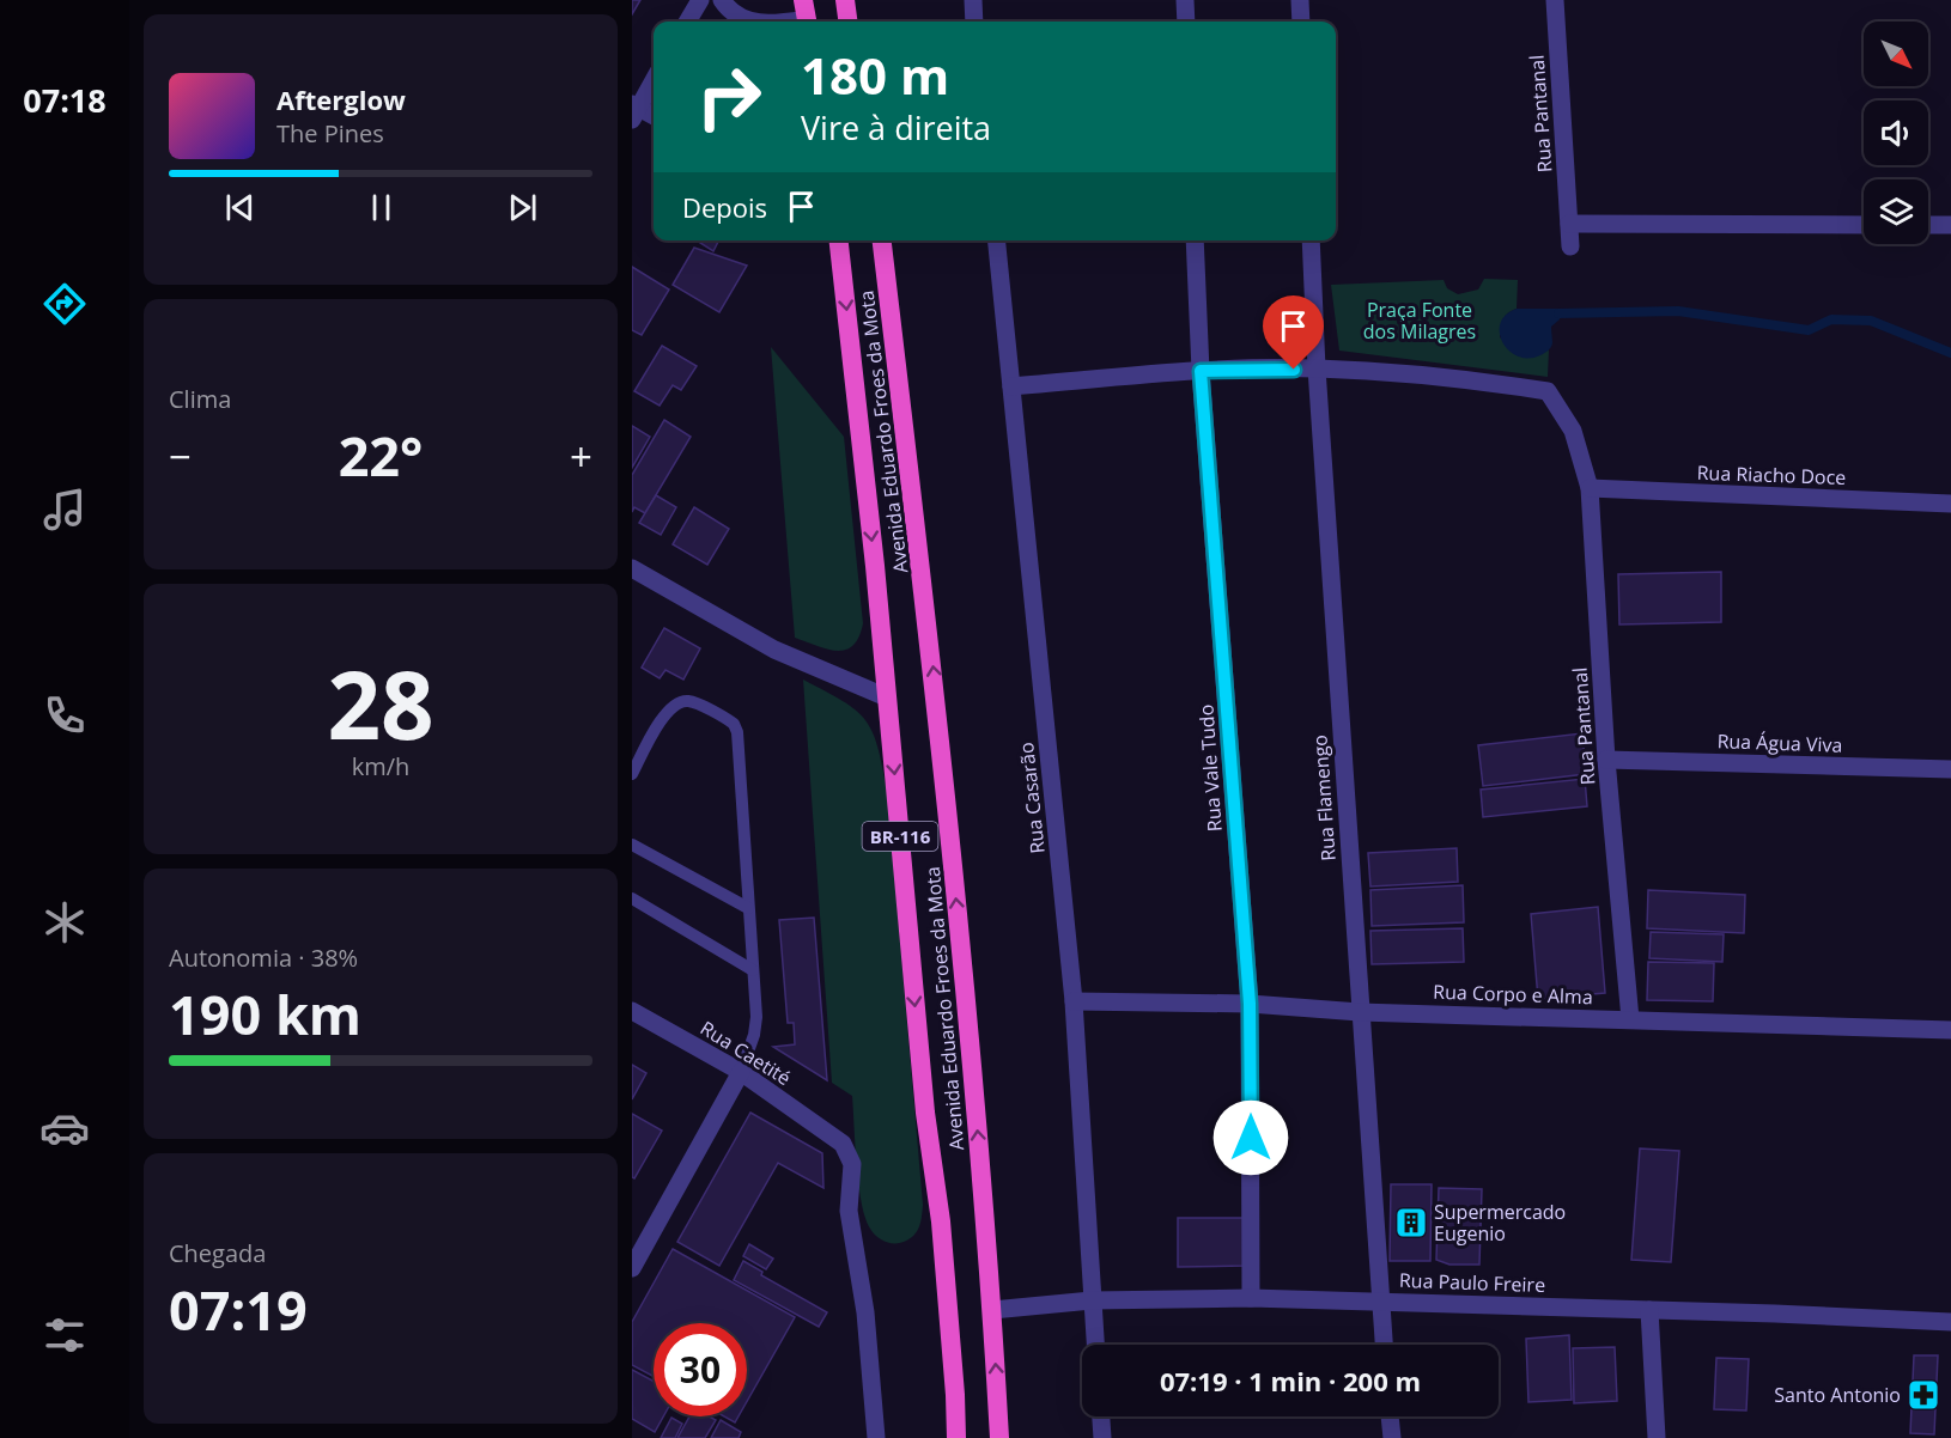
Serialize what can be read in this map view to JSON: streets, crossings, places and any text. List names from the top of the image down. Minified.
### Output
{"streets":{"highway":["Avenida Eduardo Froes da Mota","BR-116"],"street":["Rua Pantanal","Rua Riacho Doce","Rua Água Viva","Rua Vale Tudo","Rua Casarão","Rua Flamengo","Rua Corpo e Alma","Rua Caetité","Rua Paulo Freire"]},"crossings":[["Rua Pantanal","Rua Riacho Doce"],["Rua Pantanal","Rua Água Viva"],["Rua Pantanal","Rua Flamengo"],["Rua Pantanal","Rua Corpo e Alma"],["Avenida Eduardo Froes da Mota","Rua Paulo Freire"],["Rua Vale Tudo","Rua Corpo e Alma"],["Rua Vale Tudo","Rua Paulo Freire"],["Rua Casarão","Rua Corpo e Alma"],["Rua Casarão","Rua Paulo Freire"],["Rua Flamengo","Rua Corpo e Alma"],["Rua Flamengo","Rua Paulo Freire"]],"parks":["Praça Fonte dos Milagres"],"places":{"building":["Supermercado Eugenio"],"pharmacy":["Santo Antonio"]},"north":"bottom right","page":{"tabs":"07:18","turn":["180 m","Vire à direita"],"song":["Afterglow","The Pines"],"then":"Depois","tile":["Clima",["28","km/h"],["Autonomia · 38%","190 km"],["Chegada","07:19"]],"heat":["−","22°","+"],"limit":"30","trip":"07:19 · 1 min · 200 m"}}
